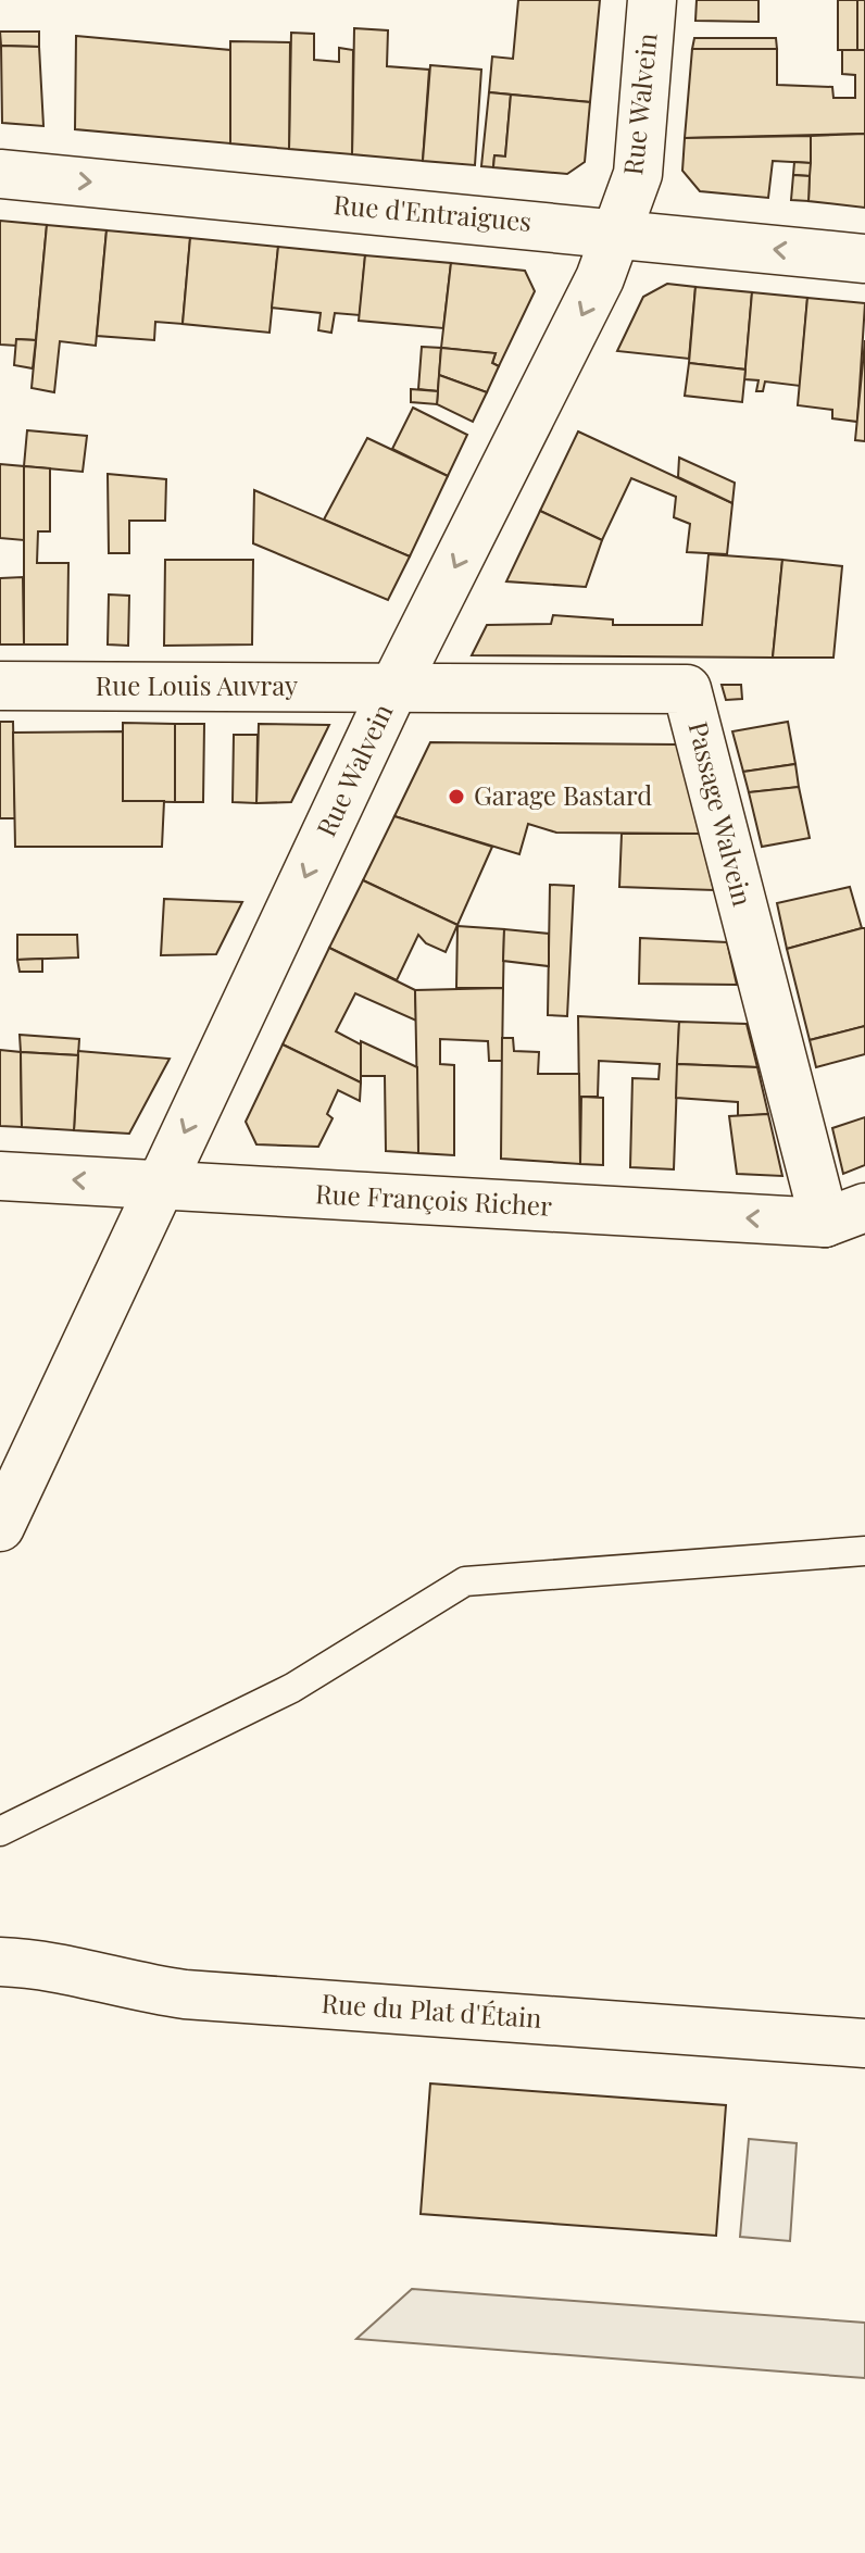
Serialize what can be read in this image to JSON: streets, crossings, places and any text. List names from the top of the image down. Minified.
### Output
{"streets":{"street":["Rue Walvein","Rue d'Entraigues","Rue Louis Auvray","Passage Walvein","Rue François Richer","Rue du Plat d'Étain"]},"crossings":[["Rue Walvein","Rue d'Entraigues"],["Rue Walvein","Rue Louis Auvray"],["Rue Walvein","Passage Walvein"],["Rue Walvein","Rue François Richer"],["Rue Louis Auvray","Passage Walvein"],["Passage Walvein","Rue François Richer"]],"one_way":["Rue Walvein","Rue François Richer"],"places":["Garage Bastard"]}
